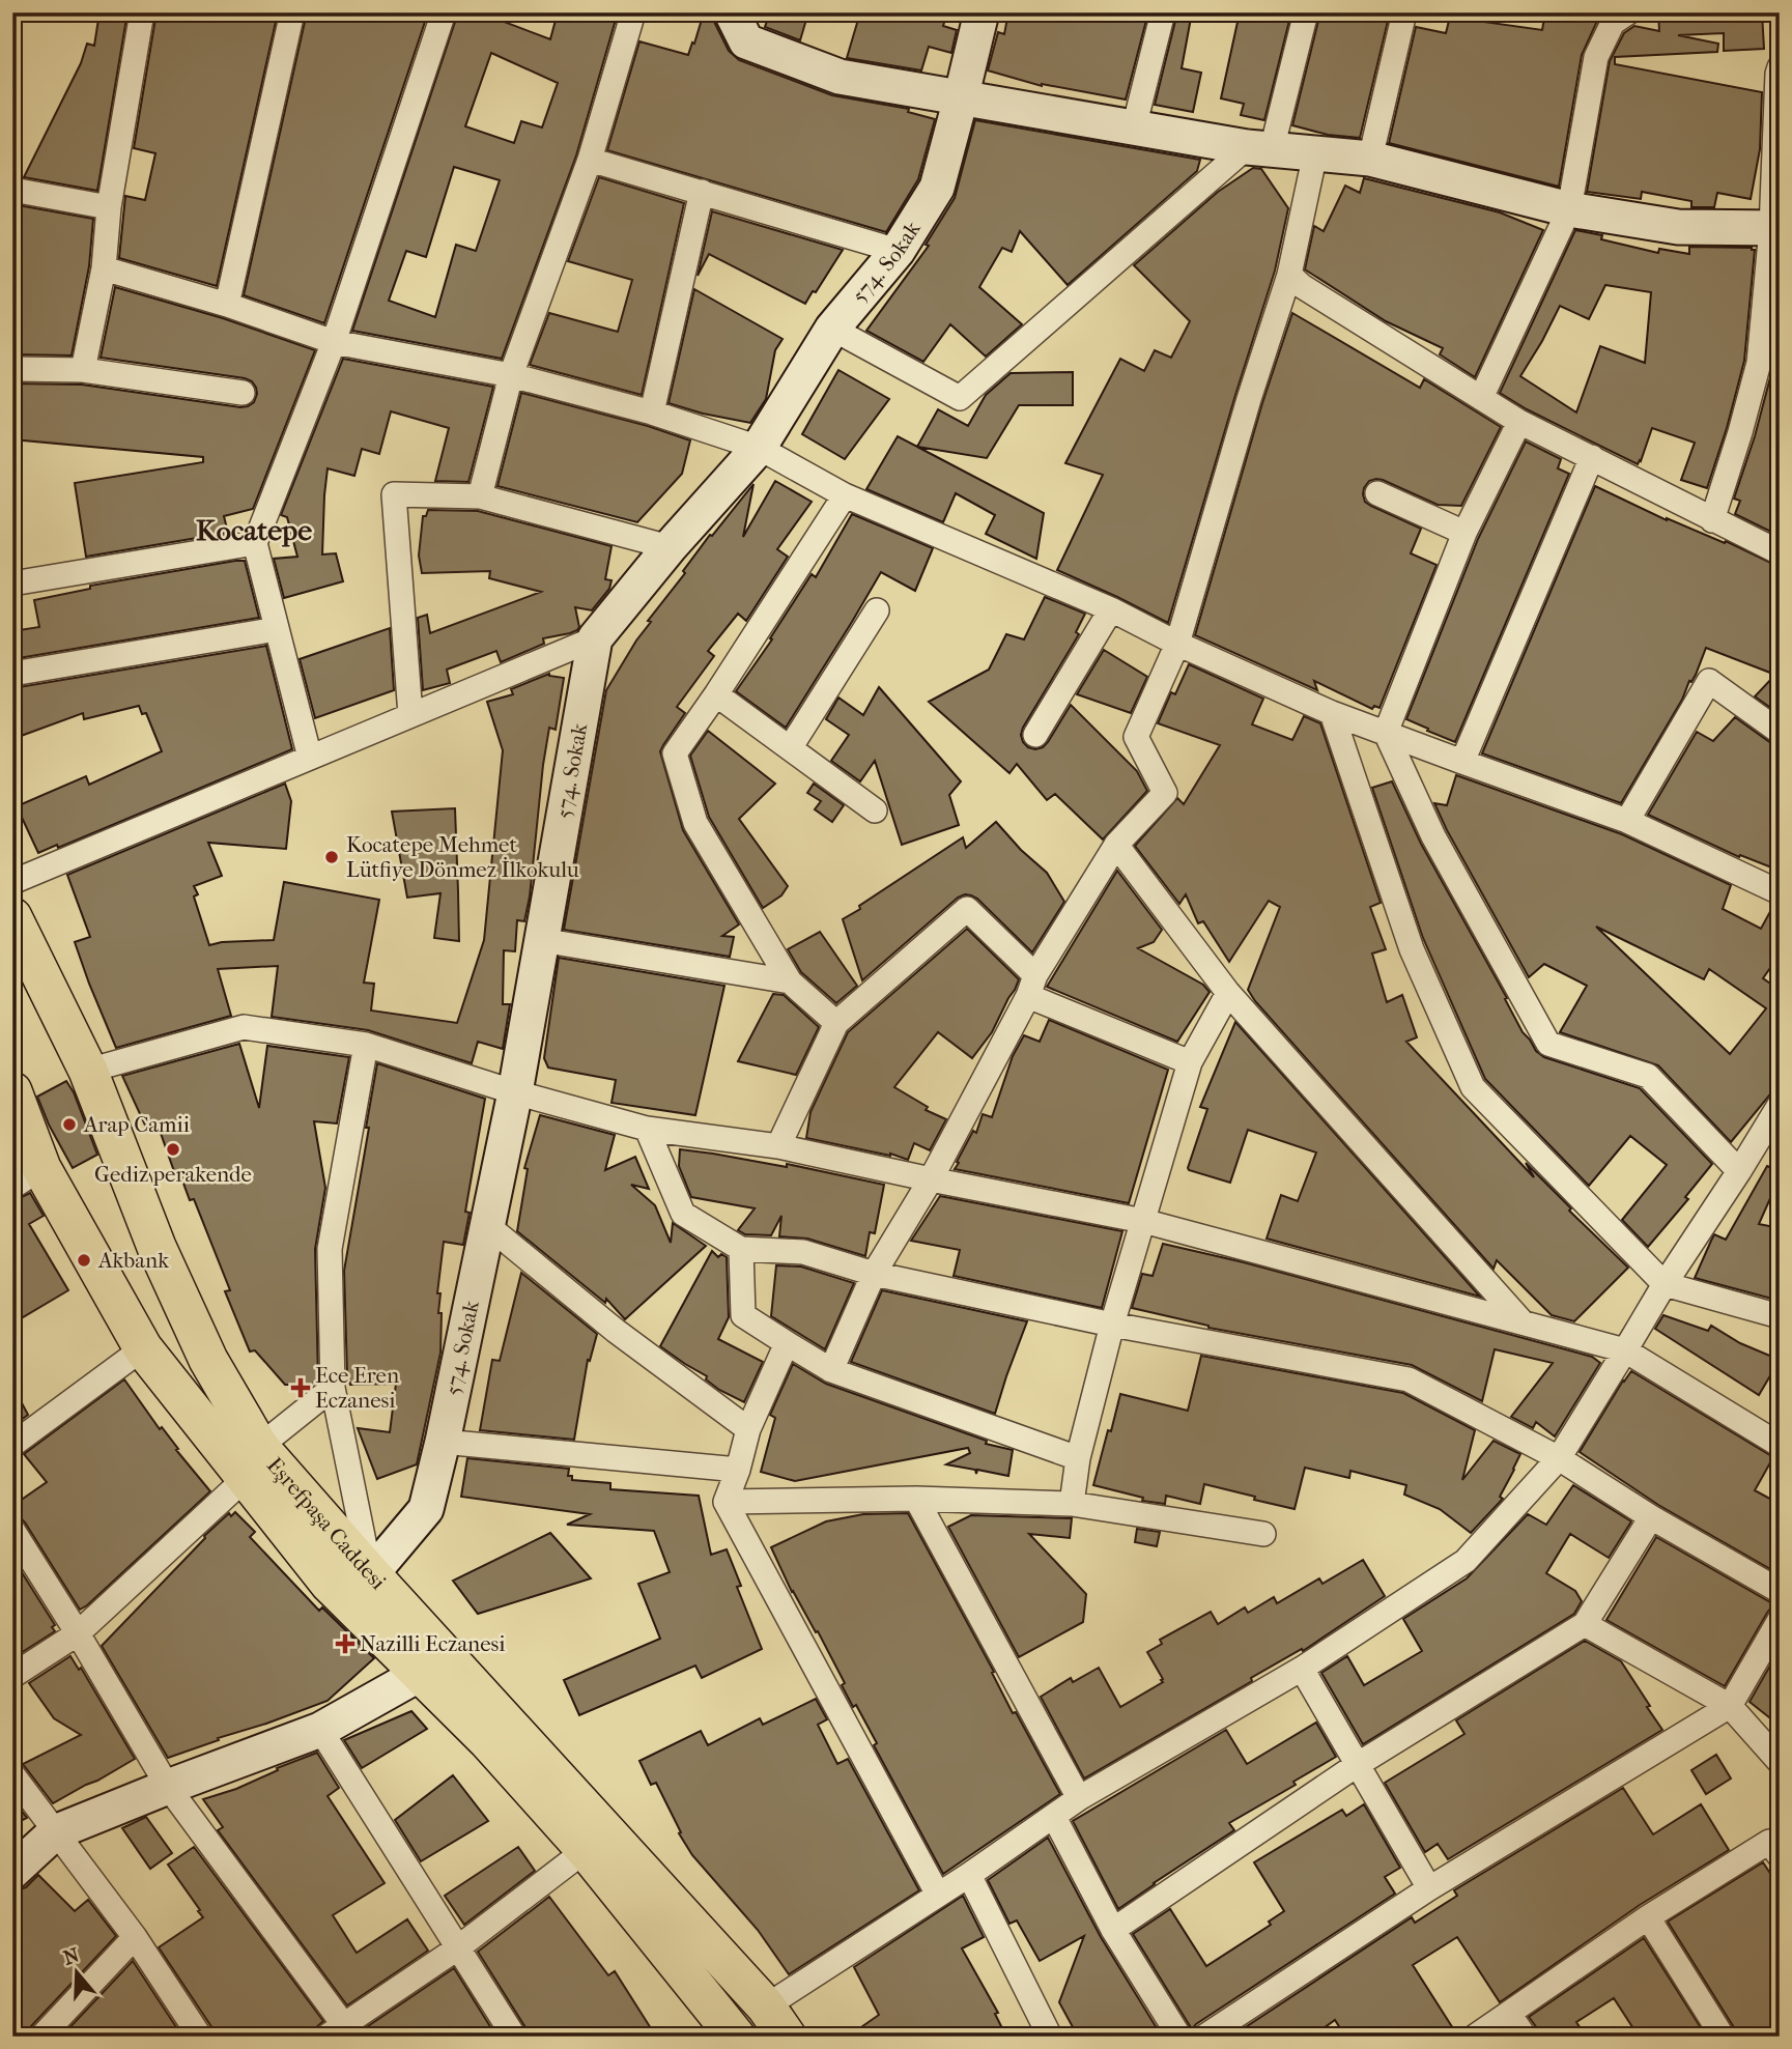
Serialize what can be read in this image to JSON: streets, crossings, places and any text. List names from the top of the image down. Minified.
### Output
{"streets":{"main road":["Eşrefpaşa Caddesi"],"street":["574. Sokak"]},"crossings":[["574. Sokak","Eşrefpaşa Caddesi"]],"districts":["Kocatepe"],"places":{"other":["Kocatepe Mehmet Lütfiye Dönmez İlkokulu","Arap Camii","Gediz perakende","Akbank"],"health":["Ece Eren Eczanesi","Nazilli Eczanesi"]},"north":"top"}
